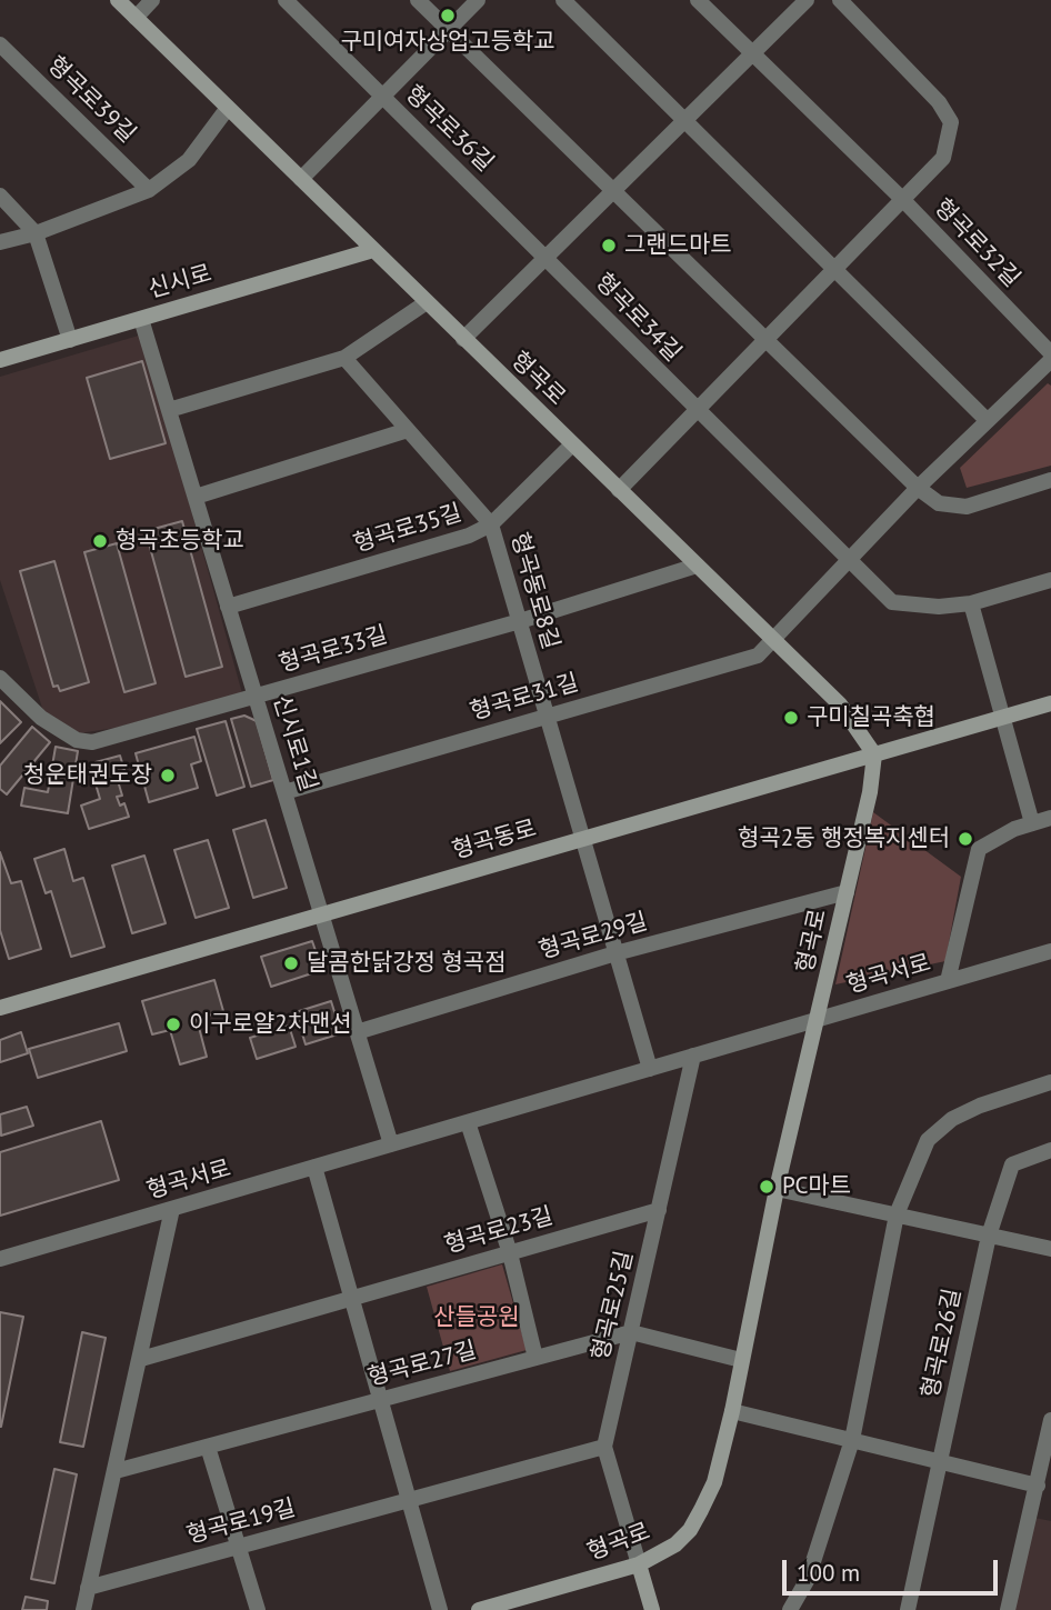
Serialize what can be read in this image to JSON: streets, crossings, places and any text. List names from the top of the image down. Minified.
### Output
{"streets":{"street":["형곡로39길","형곡로36길","형곡로32길","신시로","형곡로34길","형곡로","형곡로35길","형곡동로8길","형곡로33길","형곡로31길","신시로1길","형곡동로","형곡로29길","형곡서로","형곡로23길","형곡로25길","형곡로26길","형곡로27길","형곡로19길"]},"crossings":[["형곡로36길","형곡로34길"],["신시로","형곡로"],["신시로","신시로1길"],["형곡로","형곡로35길"],["형곡로","형곡로33길"],["형곡로","형곡로31길"],["형곡로","형곡동로"],["형곡로","형곡로29길"],["형곡로","형곡서로"],["형곡로","형곡로25길"],["형곡로","형곡로27길"],["형곡로35길","형곡동로8길"],["형곡로35길","신시로1길"],["형곡동로8길","형곡로33길"],["형곡동로8길","형곡로31길"],["형곡동로8길","형곡동로"],["형곡로33길","신시로1길"],["형곡로31길","신시로1길"],["신시로1길","형곡동로"],["형곡서로","형곡로25길"],["형곡로23길","형곡로25길"],["형곡로25길","형곡로27길"]],"parks":["산들공원"],"places":["구미여자상업고등학교","그랜드마트","형곡초등학교","구미칠곡축협","청운태권도장","형곡2동 행정복지센터","달콤한닭강정 형곡점","이구로얄2차맨션","PC마트"],"scale_bar":"100 m"}
